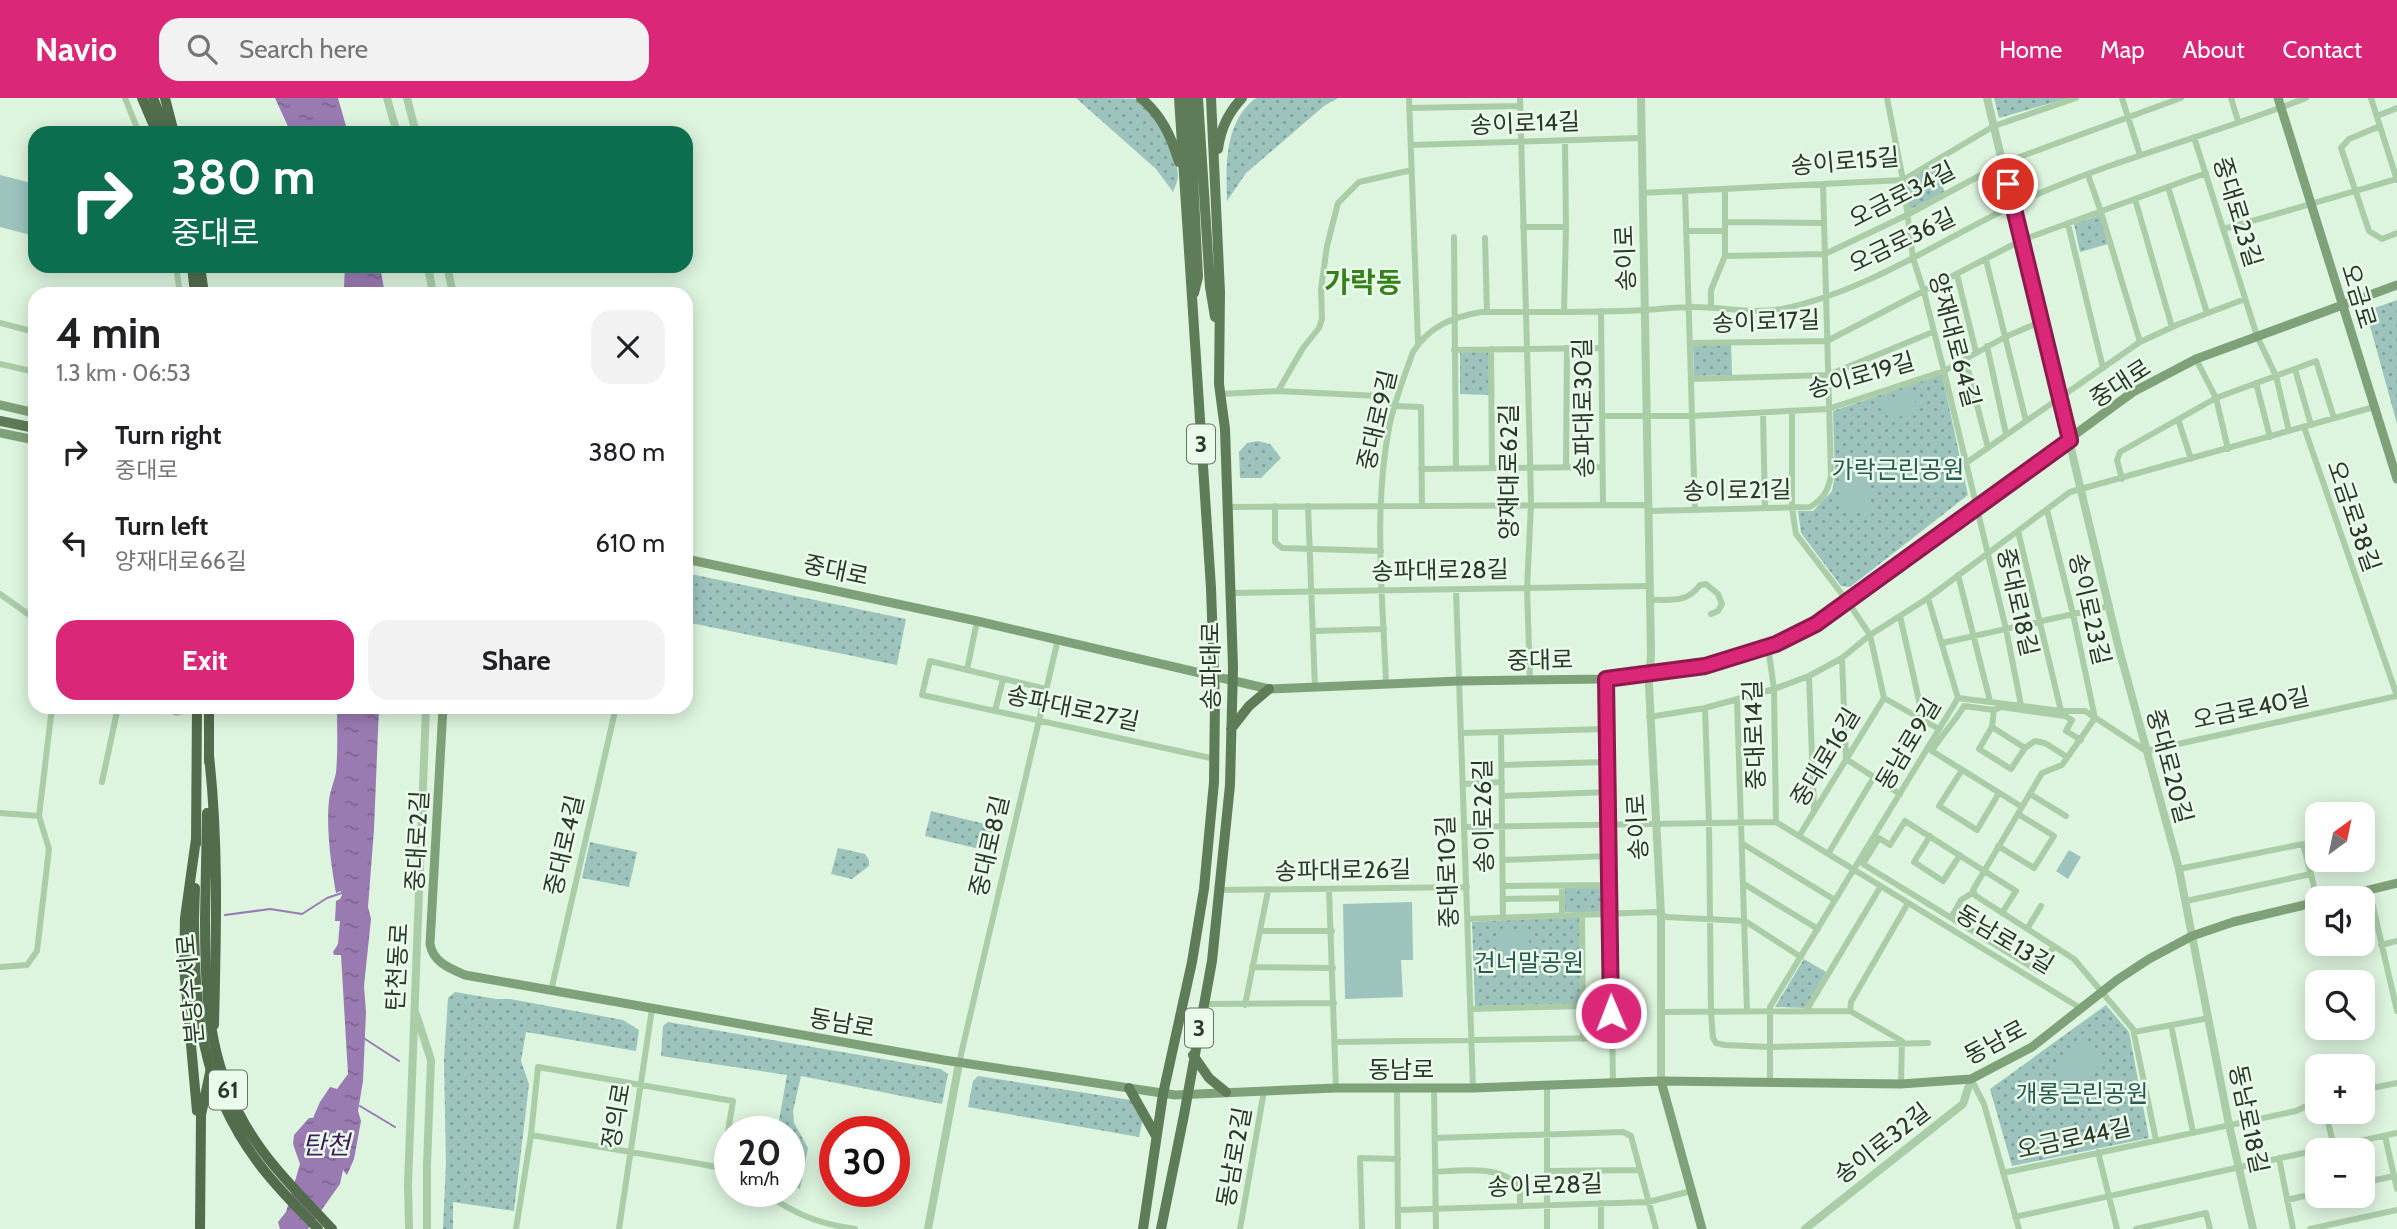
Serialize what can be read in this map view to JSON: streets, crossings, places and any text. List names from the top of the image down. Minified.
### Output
{"streets":{"highway":["분당수서로","61"],"main road":["송이로","오금로","중대로","3","송파대로","중대로2길","동남로"],"street":["송이로14길","송이로15길","오금로34길","중대로23길","오금로36길","송이로17길","양재대로64길","송이로19길","송파대로30길","중대로9길","양재대로62길","송이로21길","오금로38길","송파대로28길","중대로18길","송이로23길","송파대로27길","오금로40길","중대로14길","동남로9길","중대로16길","중대로20길","송이로26길","중대로4길","중대로8길","송파대로26길","중대로10길","동남로13길","탄천동로","정의로","동남로18길","오금로44길","송이로32길","동남로2길","송이로28길"]},"crossings":[["송이로14길","송이로"],["송이로14길","양재대로62길"],["송이로15길","송이로"],["송이로15길","양재대로64길"],["송이로15길","송이로21길"],["송이로15길","중대로20길"],["오금로34길","양재대로64길"],["오금로34길","송이로21길"],["오금로34길","중대로20길"],["중대로23길","오금로36길"],["중대로23길","송이로17길"],["중대로23길","양재대로64길"],["중대로23길","중대로"],["중대로23길","중대로20길"],["오금로36길","송이로"],["오금로36길","오금로"],["오금로36길","양재대로64길"],["오금로36길","중대로9길"],["오금로36길","송이로21길"],["오금로36길","중대로20길"],["송이로","송이로19길"],["송이로","중대로"],["송이로","송파대로30길"],["송이로","중대로9길"],["송이로","송이로21길"],["송이로","송파대로28길"],["송이로","동남로"],["송이로","송이로28길"],["오금로","중대로"],["송이로17길","양재대로64길"],["송이로17길","송이로21길"],["송이로17길","중대로20길"],["양재대로64길","송이로19길"],["양재대로64길","중대로"],["양재대로64길","중대로18길"],["송이로19길","송이로21길"],["송이로19길","중대로16길"],["송이로19길","중대로20길"],["중대로","중대로9길"],["중대로","양재대로62길"],["중대로","중대로18길"],["중대로","송파대로"],["중대로","중대로14길"],["중대로","중대로16길"],["중대로","중대로20길"],["중대로","중대로8길"],["중대로","중대로10길"],["송파대로30길","중대로9길"],["송파대로30길","양재대로62길"],["송파대로30길","송이로21길"],["송파대로30길","송파대로"],["중대로9길","양재대로62길"],["중대로9길","송파대로28길"],["3","송파대로"],["양재대로62길","송파대로28길"],["송이로21길","중대로16길"],["오금로38길","오금로40길"],["송파대로28길","송파대로"],["송파대로","송파대로27길"],["송파대로","송파대로26길"],["송파대로","동남로"],["송파대로27길","중대로8길"],["오금로40길","중대로20길"],["중대로14길","동남로13길"],["동남로9길","중대로16길"],["동남로9길","동남로13길"],["동남로9길","동남로"],["중대로16길","동남로13길"],["중대로20길","동남로"],["중대로20길","동남로18길"],["중대로2길","동남로"],["중대로4길","동남로"],["중대로8길","동남로"],["송파대로26길","중대로10길"],["중대로10길","동남로"],["동남로13길","동남로"],["동남로","정의로"],["동남로","동남로18길"],["동남로","송이로32길"],["동남로","동남로2길"],["동남로18길","오금로44길"]],"districts":["가락동"],"water":["탄천"],"parks":["가락근린공원","건너말공원","개롱근린공원"],"north":"top right","page":{"header":"Navio","search":"Search here","nav":["Home","Map","About","Contact"],"turn":["380 m","중대로"],"heading":["4 min","1.3 km · 06:53"],"list":[{"name":"Turn right","note":"중대로","value":"380 m"},{"name":"Turn left","note":"양재대로66길","value":"610 m"}],"buttons":["Exit","Share"],"map_buttons":["+","−"],"speed":"20 km/h","limit":"30"}}
